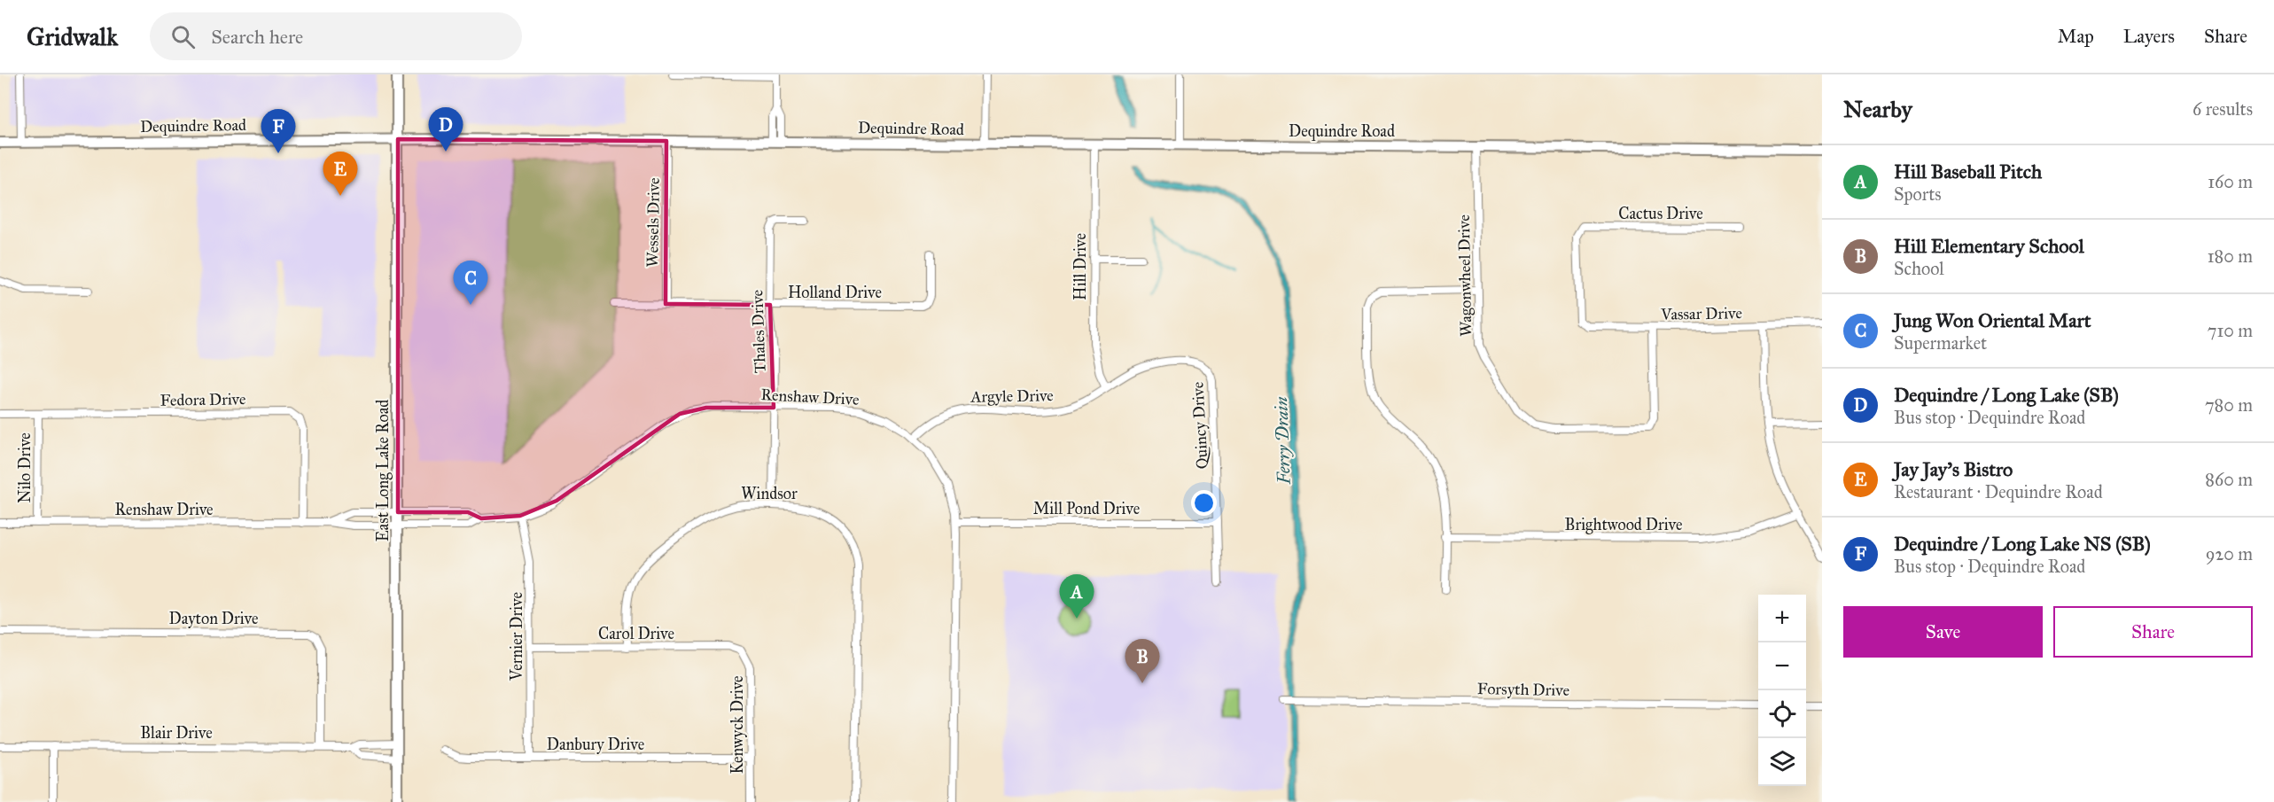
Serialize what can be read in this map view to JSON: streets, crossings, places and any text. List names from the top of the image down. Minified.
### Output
{"streets":{"main road":["Dequindre Road","East Long Lake Road"],"street":["Cactus Drive","Wessels Drive","Hill Drive","Wagonwheel Drive","Holland Drive","Vassar Drive","Thales Drive","Argyle Drive","Renshaw Drive","Fedora Drive","Quincy Drive","Nilo Drive","Windsor","Mill Pond Drive","Brightwood Drive","Dayton Drive","Carol Drive","Vernier Drive","Forsyth Drive","Kenwyck Drive","Blair Drive","Danbury Drive"]},"crossings":[["Dequindre Road","Wessels Drive"],["Dequindre Road","Hill Drive"],["Dequindre Road","Wagonwheel Drive"],["Dequindre Road","East Long Lake Road"],["Cactus Drive","Vassar Drive"],["Wessels Drive","Holland Drive"],["Hill Drive","Argyle Drive"],["Wagonwheel Drive","Vassar Drive"],["Holland Drive","Thales Drive"],["Thales Drive","Renshaw Drive"],["Thales Drive","Windsor"],["Argyle Drive","Renshaw Drive"],["Argyle Drive","Quincy Drive"],["Renshaw Drive","Fedora Drive"],["Renshaw Drive","Nilo Drive"],["Renshaw Drive","East Long Lake Road"],["Renshaw Drive","Mill Pond Drive"],["Renshaw Drive","Vernier Drive"],["Fedora Drive","Nilo Drive"],["Quincy Drive","Mill Pond Drive"],["East Long Lake Road","Blair Drive"],["Windsor","Carol Drive"],["Dayton Drive","Blair Drive"],["Carol Drive","Vernier Drive"],["Carol Drive","Kenwyck Drive"],["Vernier Drive","Danbury Drive"],["Kenwyck Drive","Danbury Drive"]],"water":["Ferry Drain"],"page":{"header":"Gridwalk","search":"Search here","nav":["Map","Layers","Share"],"heading":["Nearby","6 results"],"pins":["D","F","E","C","A","B"],"list":[{"mark":"A","name":"Hill Baseball Pitch","note":"Sports","value":"160 m"},{"mark":"B","name":"Hill Elementary School","note":"School","value":"180 m"},{"mark":"C","name":"Jung Won Oriental Mart","note":"Supermarket","value":"710 m"},{"mark":"D","name":"Dequindre / Long Lake (SB)","note":"Bus stop · Dequindre Road","value":"780 m"},{"mark":"E","name":"Jay Jay's Bistro","note":"Restaurant · Dequindre Road","value":"860 m"},{"mark":"F","name":"Dequindre / Long Lake NS (SB)","note":"Bus stop · Dequindre Road","value":"920 m"}],"buttons":["Save","Share"],"map_buttons":["+","−"]}}
